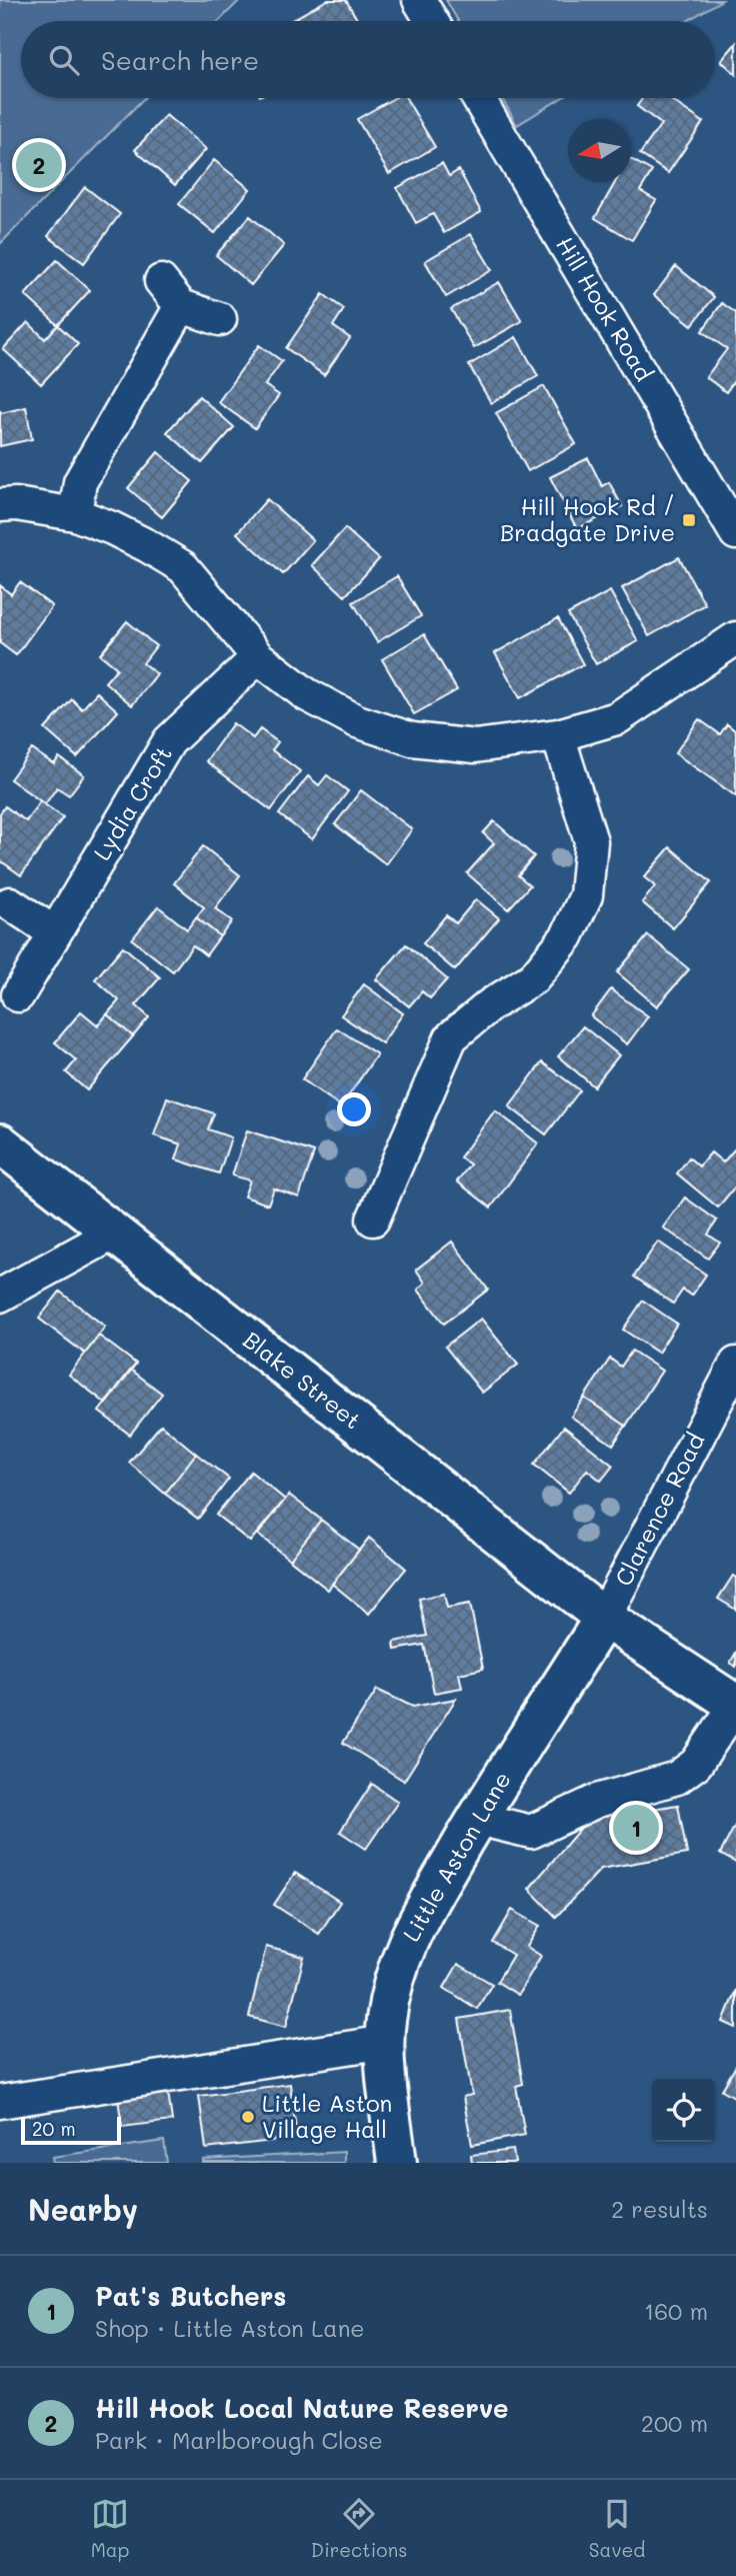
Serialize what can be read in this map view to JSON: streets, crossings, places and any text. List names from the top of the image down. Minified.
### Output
{"streets":{"main road":["Blake Street","Little Aston Lane"],"street":["Hill Hook Road","Lydia Croft","Clarence Road"]},"crossings":[["Blake Street","Clarence Road"],["Blake Street","Little Aston Lane"],["Clarence Road","Little Aston Lane"]],"places":{"transit":["Hill Hook Rd / Bradgate Drive"],"other":["Little Aston Village Hall"]},"scale_bar":"20 m","north":"left","page":{"search":"Search here","pins":["2","1"],"scale":"20 m","heading":["Nearby","2 results"],"list":[{"mark":"1","name":"Pat's Butchers","note":"Shop · Little Aston Lane","value":"160 m"},{"mark":"2","name":"Hill Hook Local Nature Reserve","note":"Park · Marlborough Close","value":"200 m"}],"nav":["Map","Directions","Saved"]}}
